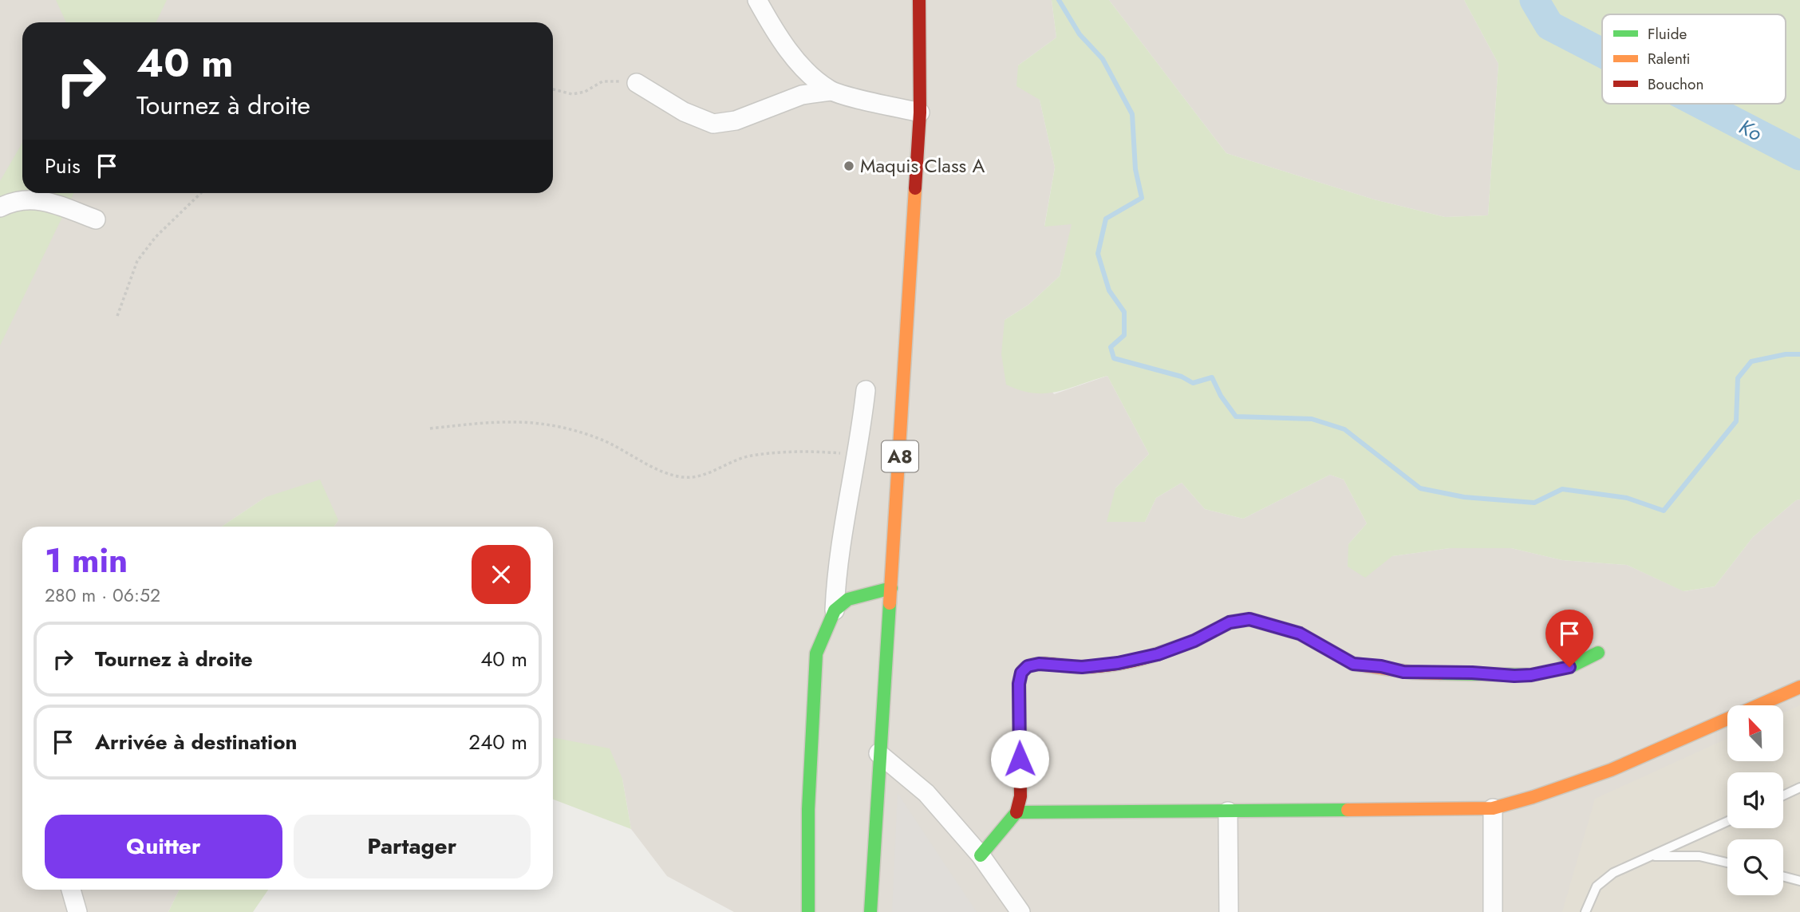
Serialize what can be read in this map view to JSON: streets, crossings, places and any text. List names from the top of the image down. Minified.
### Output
{"streets":{"street":["A8"]},"water":["Ko"],"places":["Maquis Class A"],"legend":["Fluide","Ralenti","Bouchon"],"north":"top left","page":{"turn":["40 m","Tournez à droite"],"then":"Puis","heading":["1 min","280 m · 06:52"],"list":[{"name":"Tournez à droite","value":"40 m"},{"name":"Arrivée à destination","value":"240 m"}],"buttons":["Quitter","Partager"]}}
